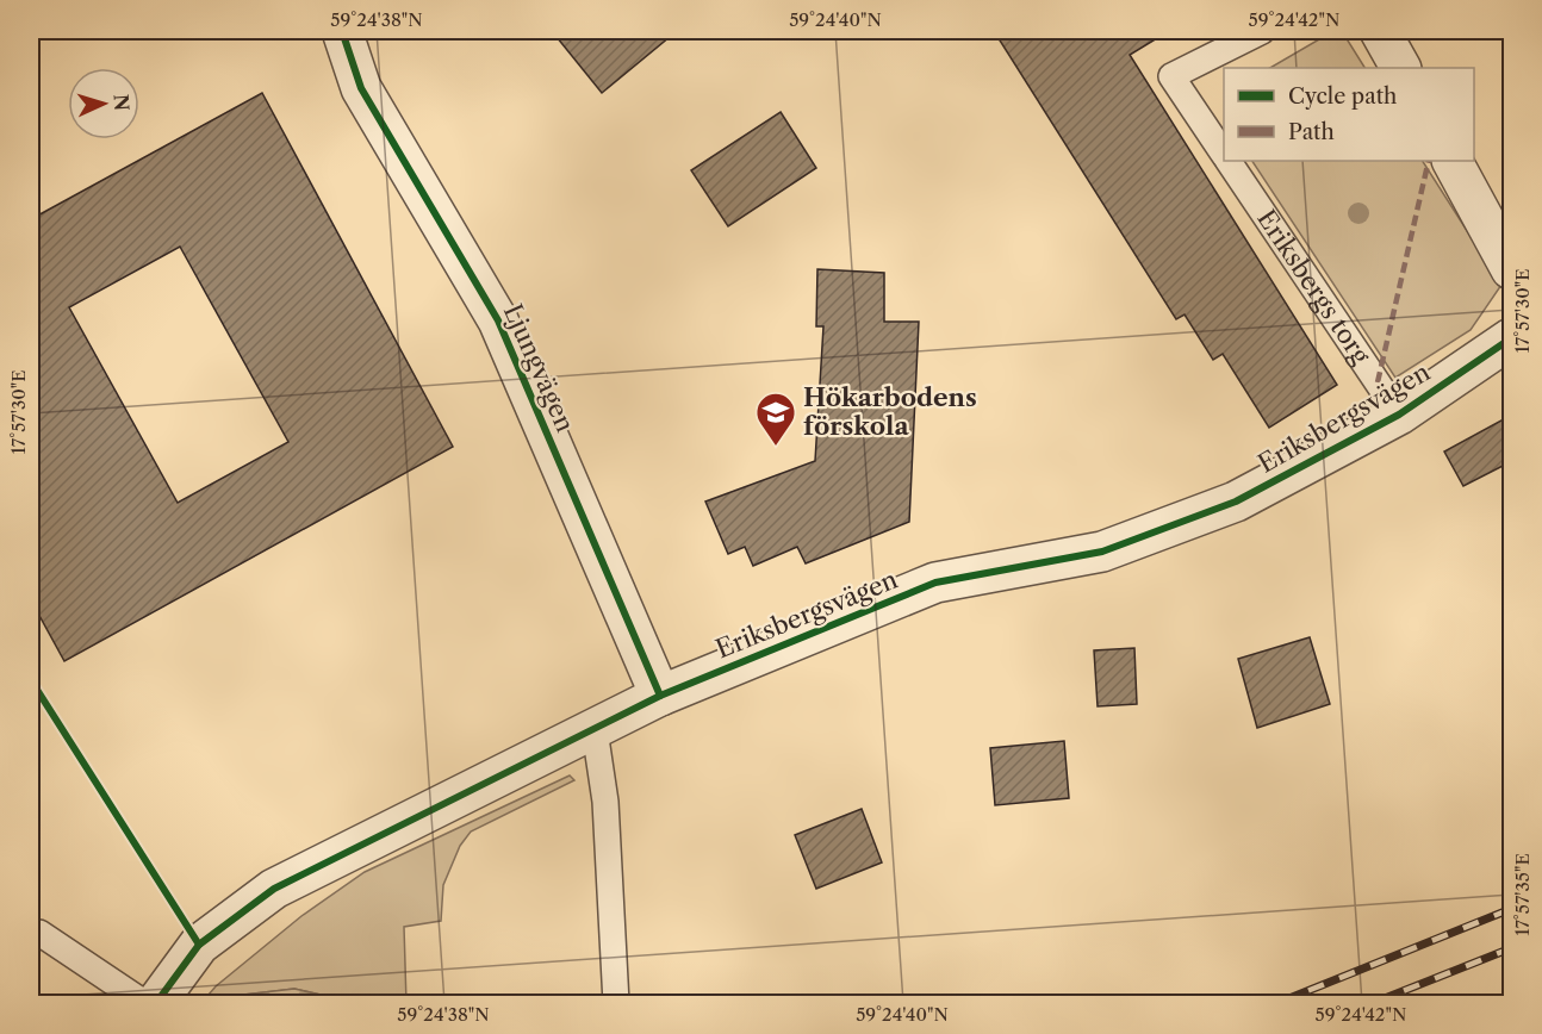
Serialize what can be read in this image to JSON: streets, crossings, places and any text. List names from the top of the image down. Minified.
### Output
{"streets":{"street":["Ljungvägen","Eriksbergsvägen"],"lane":["Eriksbergs torg"]},"crossings":[["Eriksbergs torg","Eriksbergsvägen"],["Ljungvägen","Eriksbergsvägen"]],"places":{"school or university":["Hökarbodens förskola"]},"legend":["Cycle path","Path"],"north":"right","coordinates":["59°24'38\"N","59°24'40\"N","59°24'42\"N","17°57'30\"E","17°57'35\"E"]}
